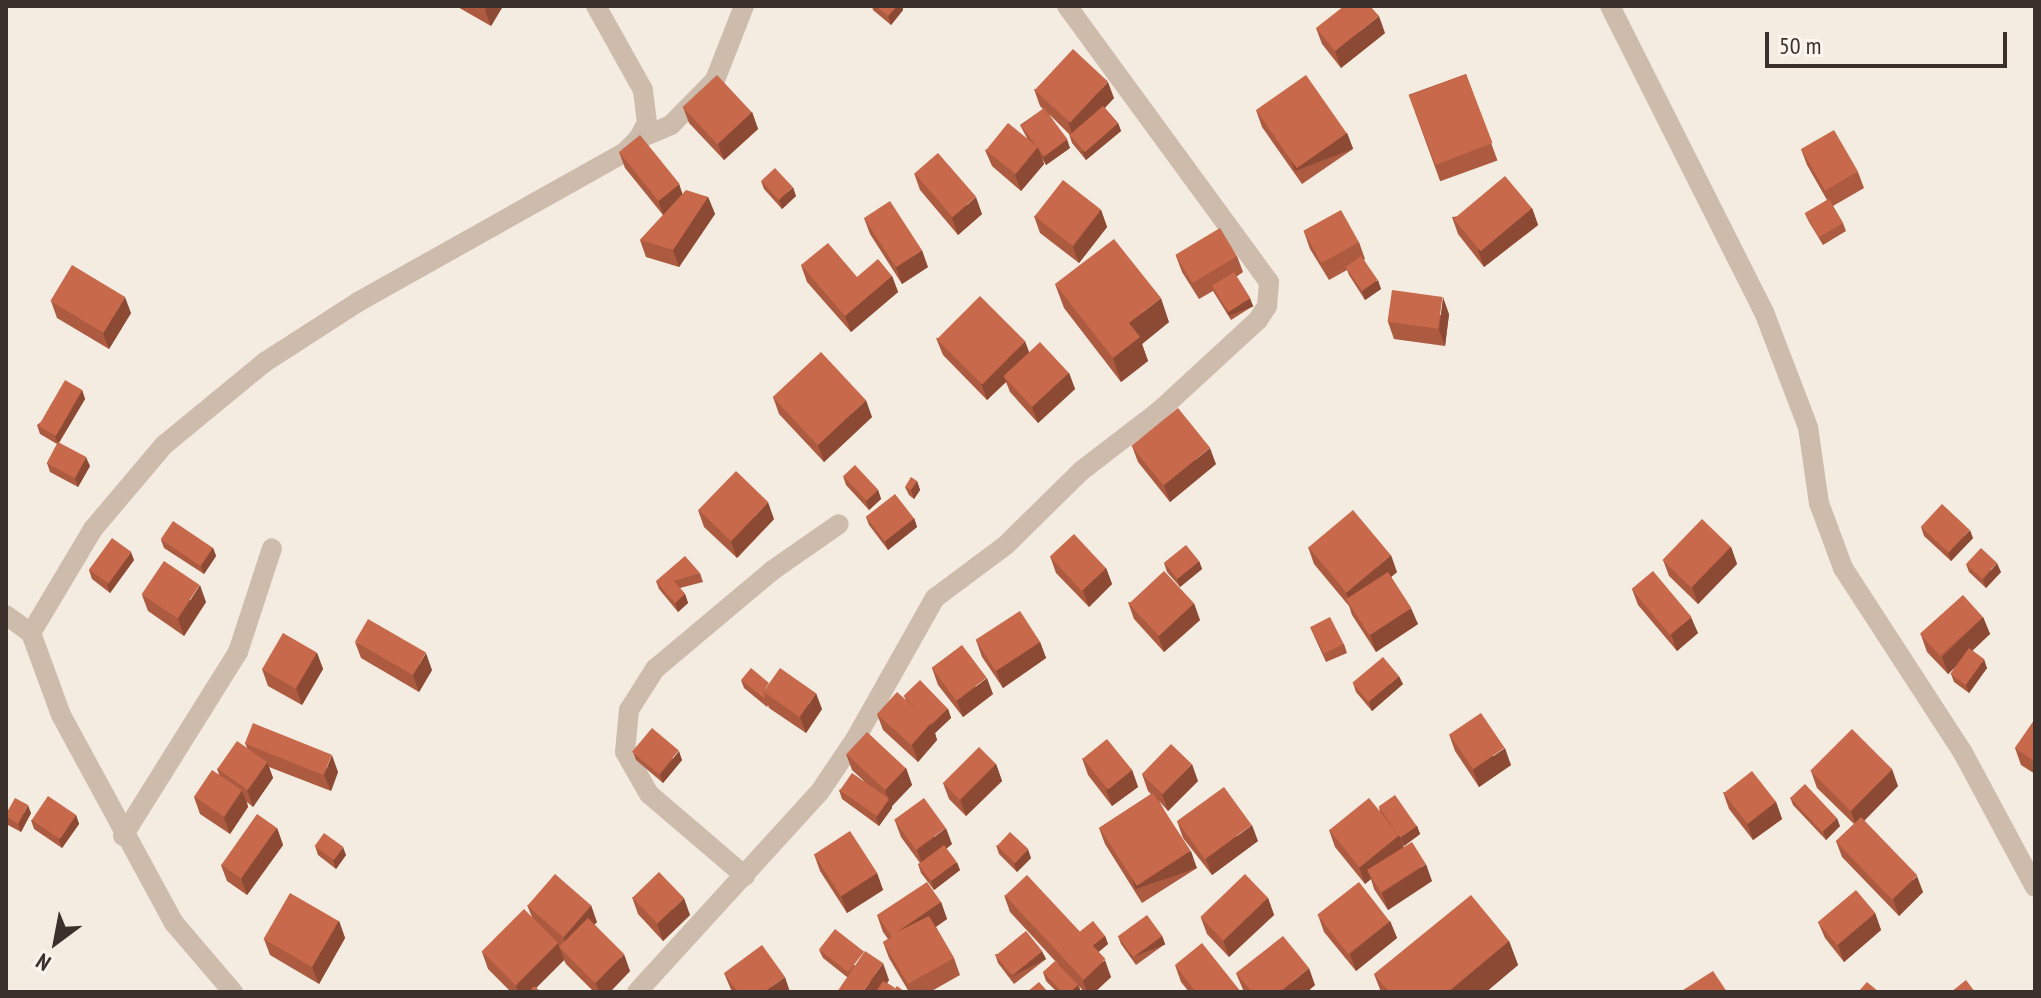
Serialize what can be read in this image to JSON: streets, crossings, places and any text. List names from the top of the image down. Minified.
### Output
{"scale_bar":"50 m","north":"bottom left"}
